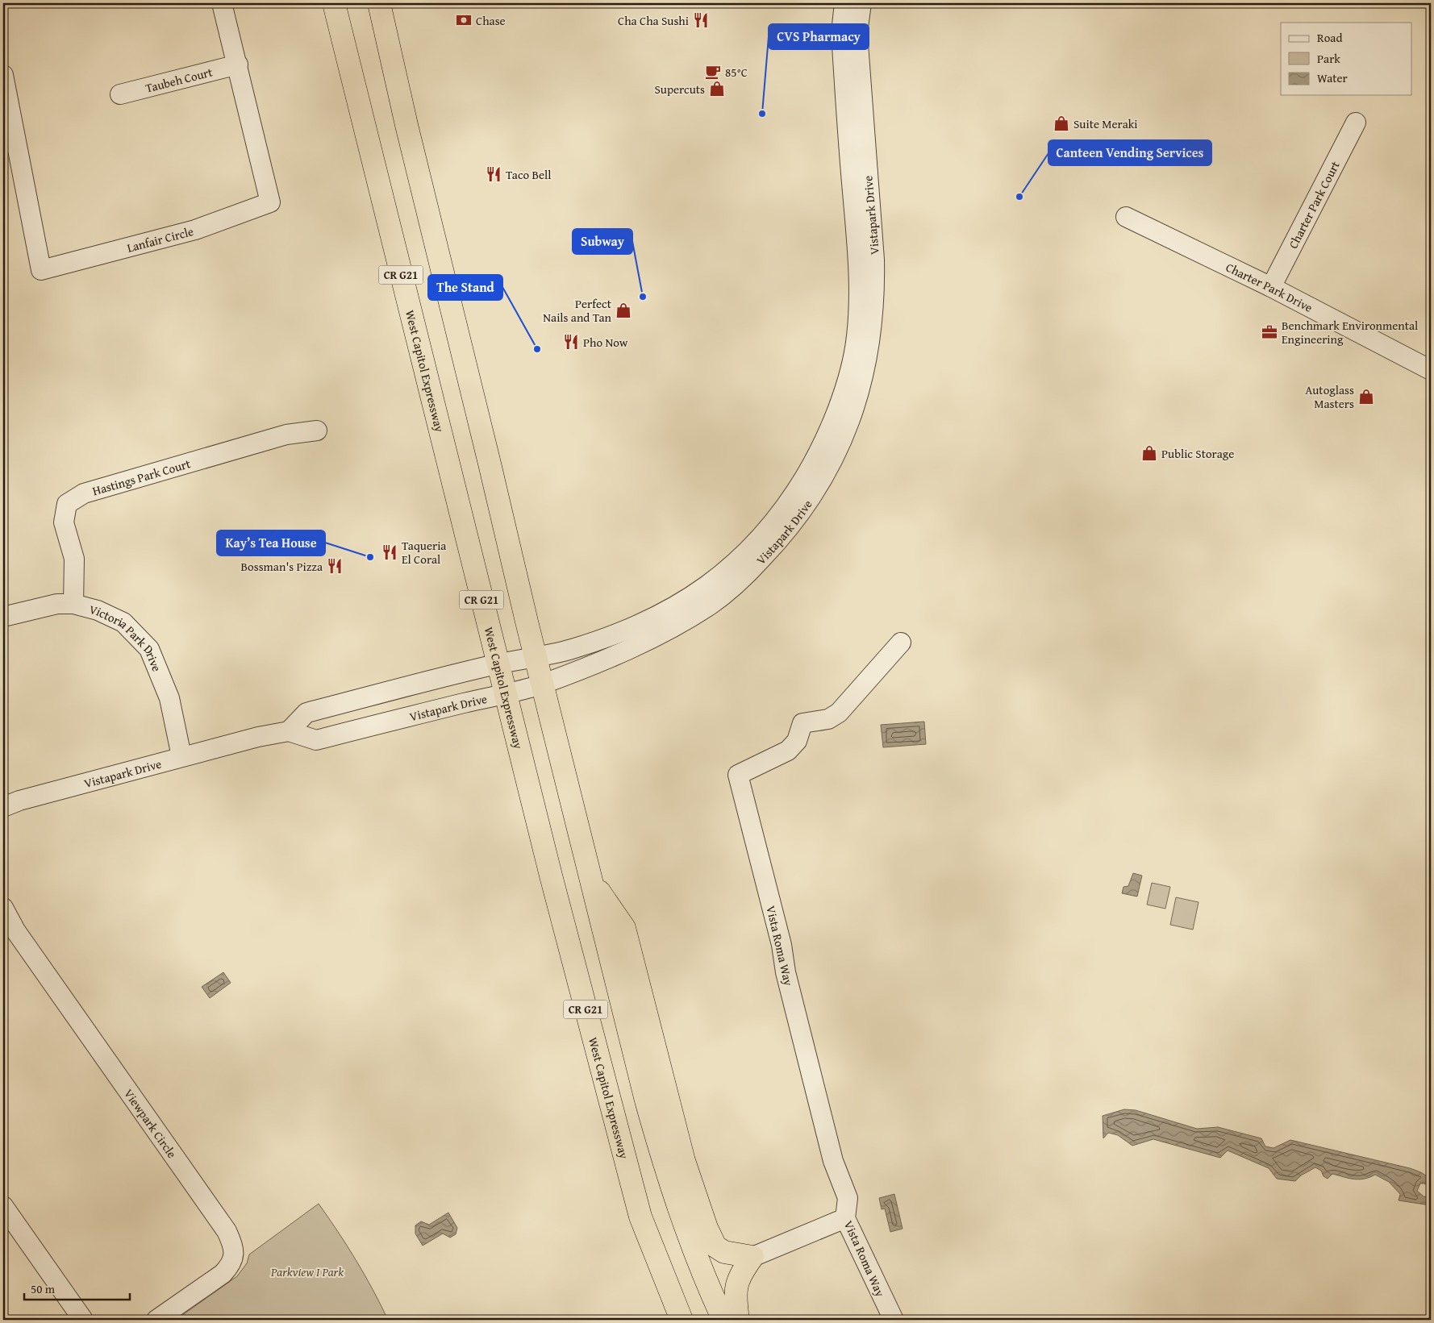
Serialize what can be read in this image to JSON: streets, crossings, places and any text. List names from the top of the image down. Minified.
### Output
{"streets":{"highway":["CR G21","West Capitol Expressway"],"street":["Taubeh Court","Charter Park Court","Vistapark Drive","Lanfair Circle","Charter Park Drive","Hastings Park Court","Victoria Park Drive","Vista Roma Way","Viewpark Circle"]},"crossings":[["Taubeh Court","Lanfair Circle"],["Charter Park Court","Charter Park Drive"],["Vistapark Drive","CR G21"],["Vistapark Drive","West Capitol Expressway"],["Vistapark Drive","Victoria Park Drive"],["Hastings Park Court","Victoria Park Drive"]],"parks":["Parkview I Park"],"places":{"bank":["Chase"],"restaurant":["Cha Cha Sushi","Taco Bell","Pho Now","Taqueria El Coral","Bossman's Pizza"],"cafe":["85°C"],"shop":["Supercuts","Suite Meraki","Perfect Nails and Tan","Autoglass Masters","Public Storage"],"other":["CVS Pharmacy","Canteen Vending Services","Subway","The Stand","Kay’s Tea House"],"office":["Benchmark Environmental Engineering"]},"legend":["Road","Park","Water"],"scale_bar":"50 m"}
